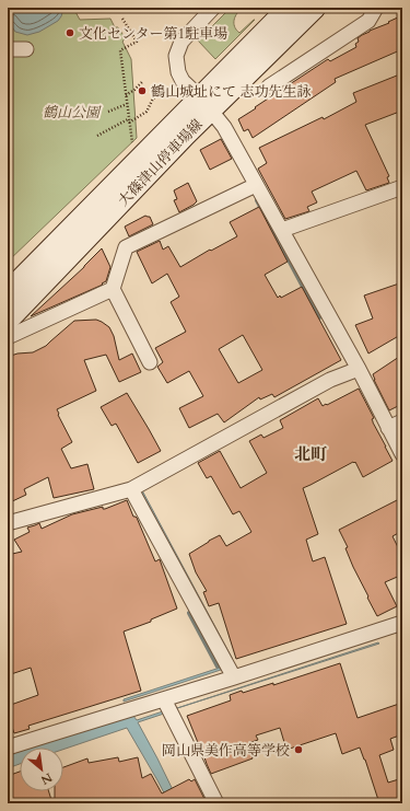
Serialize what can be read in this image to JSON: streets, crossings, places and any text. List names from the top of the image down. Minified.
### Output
{"streets":{"main road":["大篠津山停車場線"]},"districts":["北町"],"parks":["鶴山公園"],"places":["文化センター第1駐車場","鶴山城址にて 志功先生詠","岡山県美作高等学校"],"north":"bottom right"}
